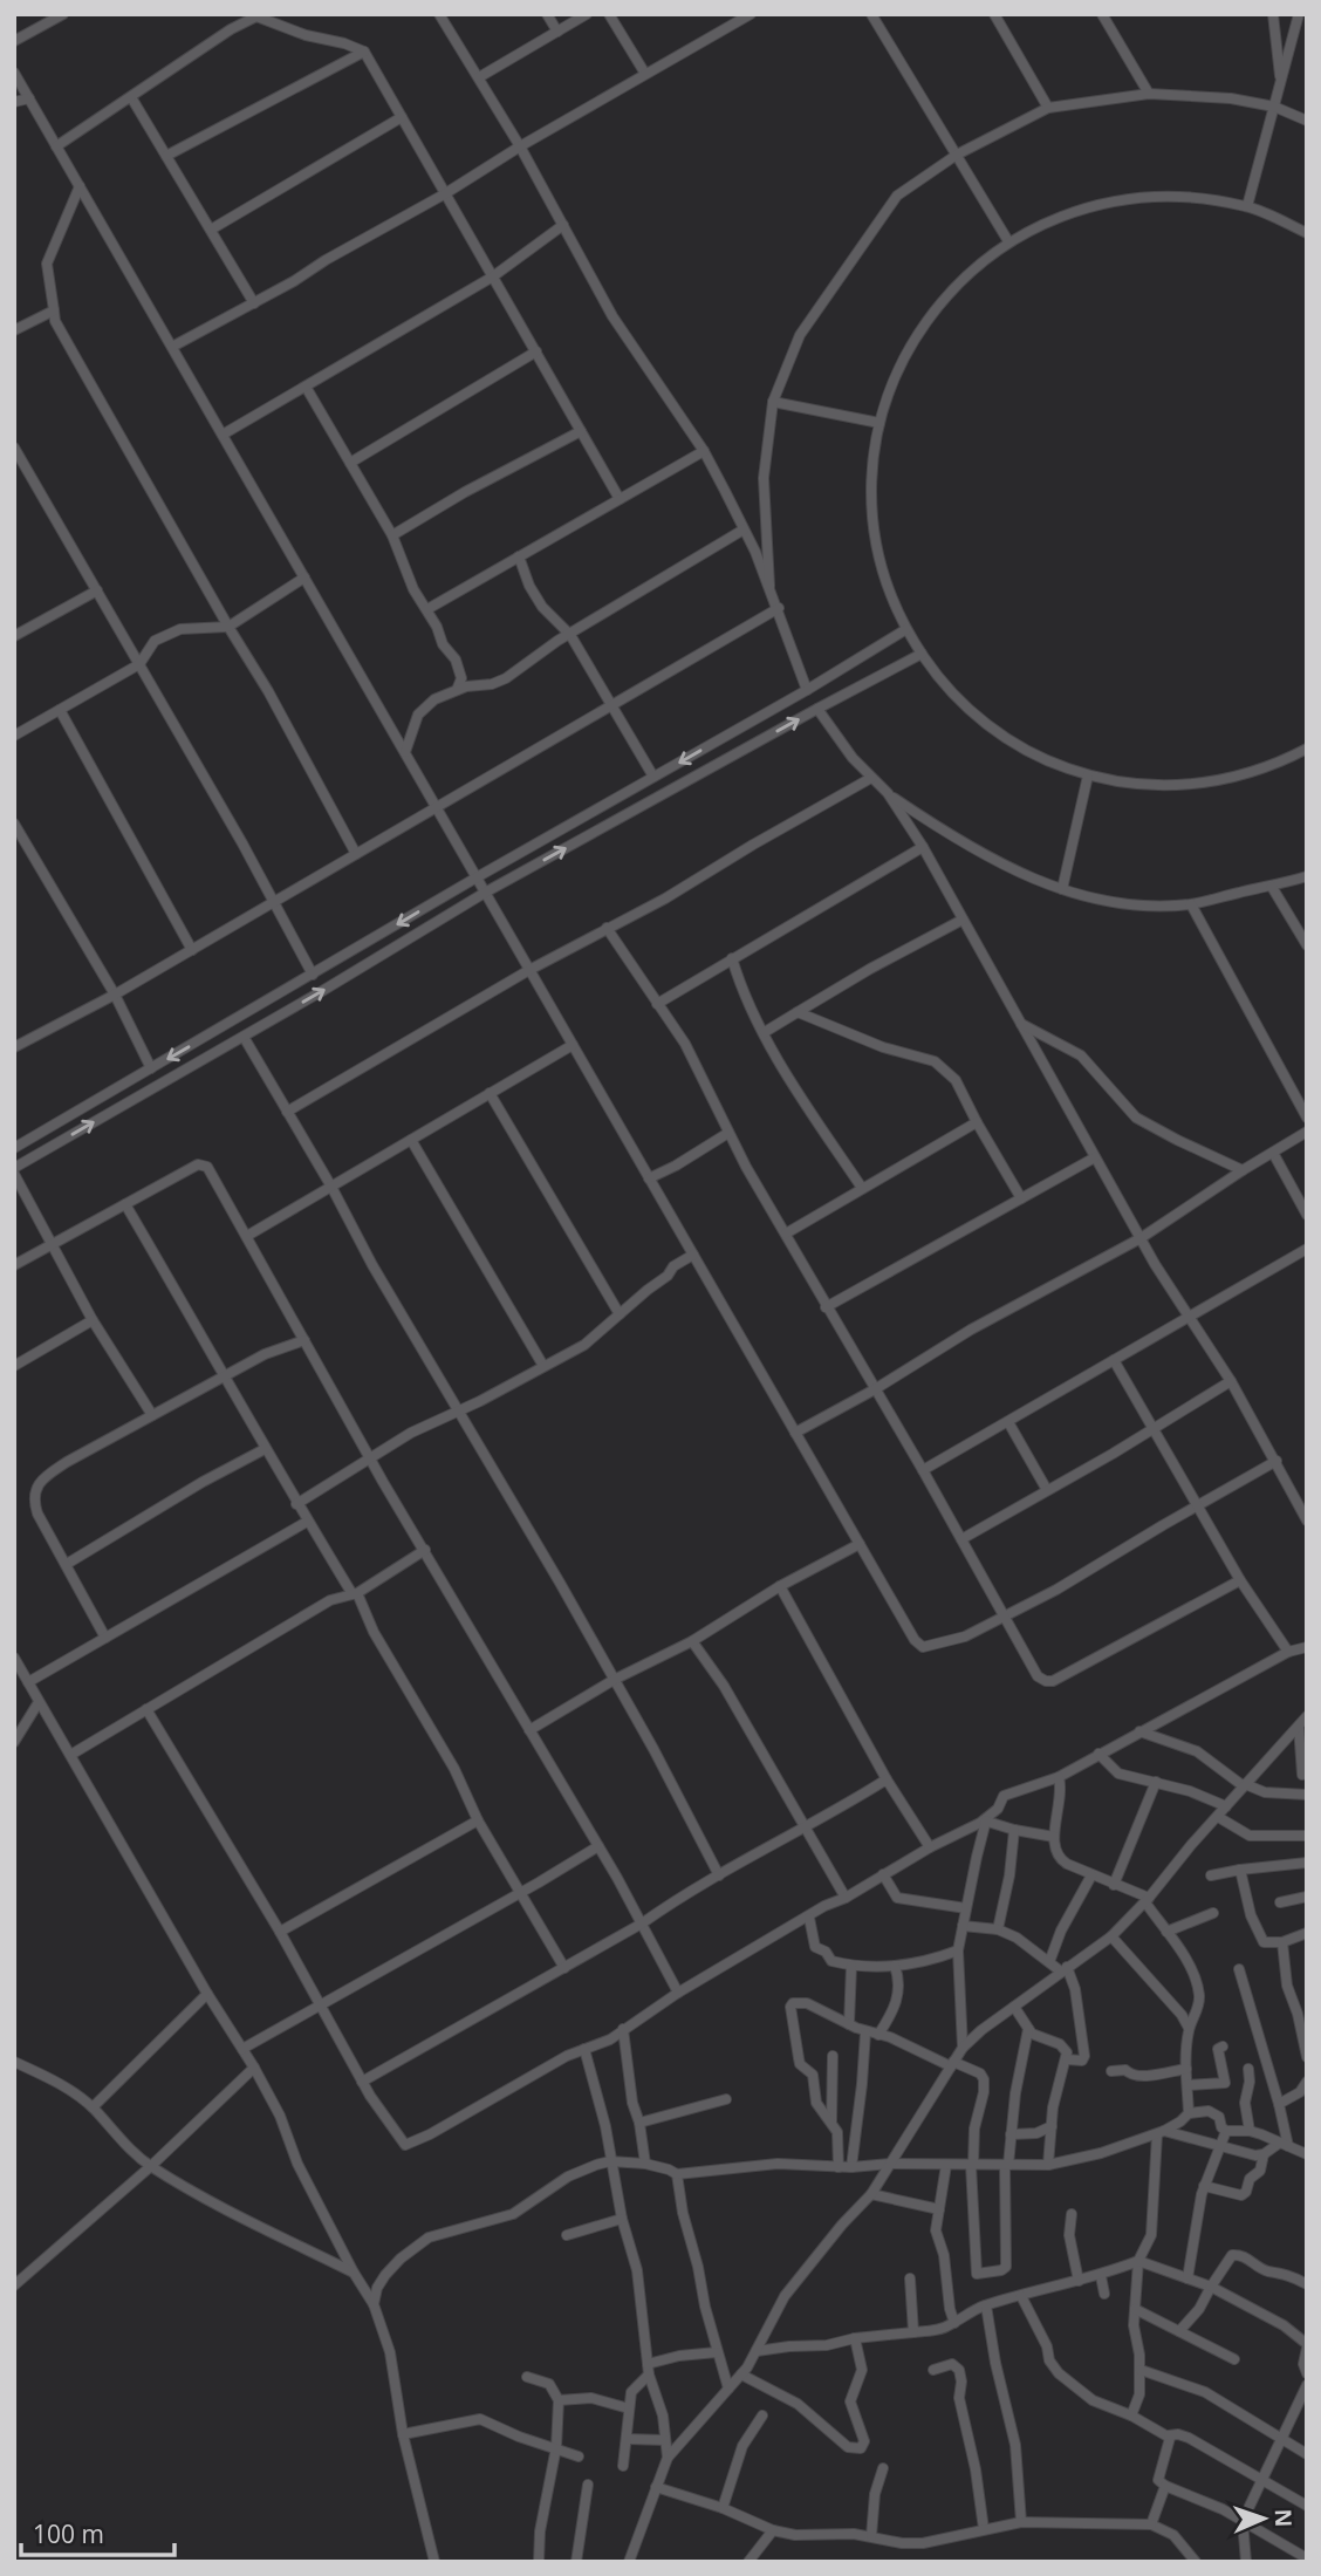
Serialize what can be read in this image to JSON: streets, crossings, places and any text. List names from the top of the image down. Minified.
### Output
{"scale_bar":"100 m","north":"right"}
